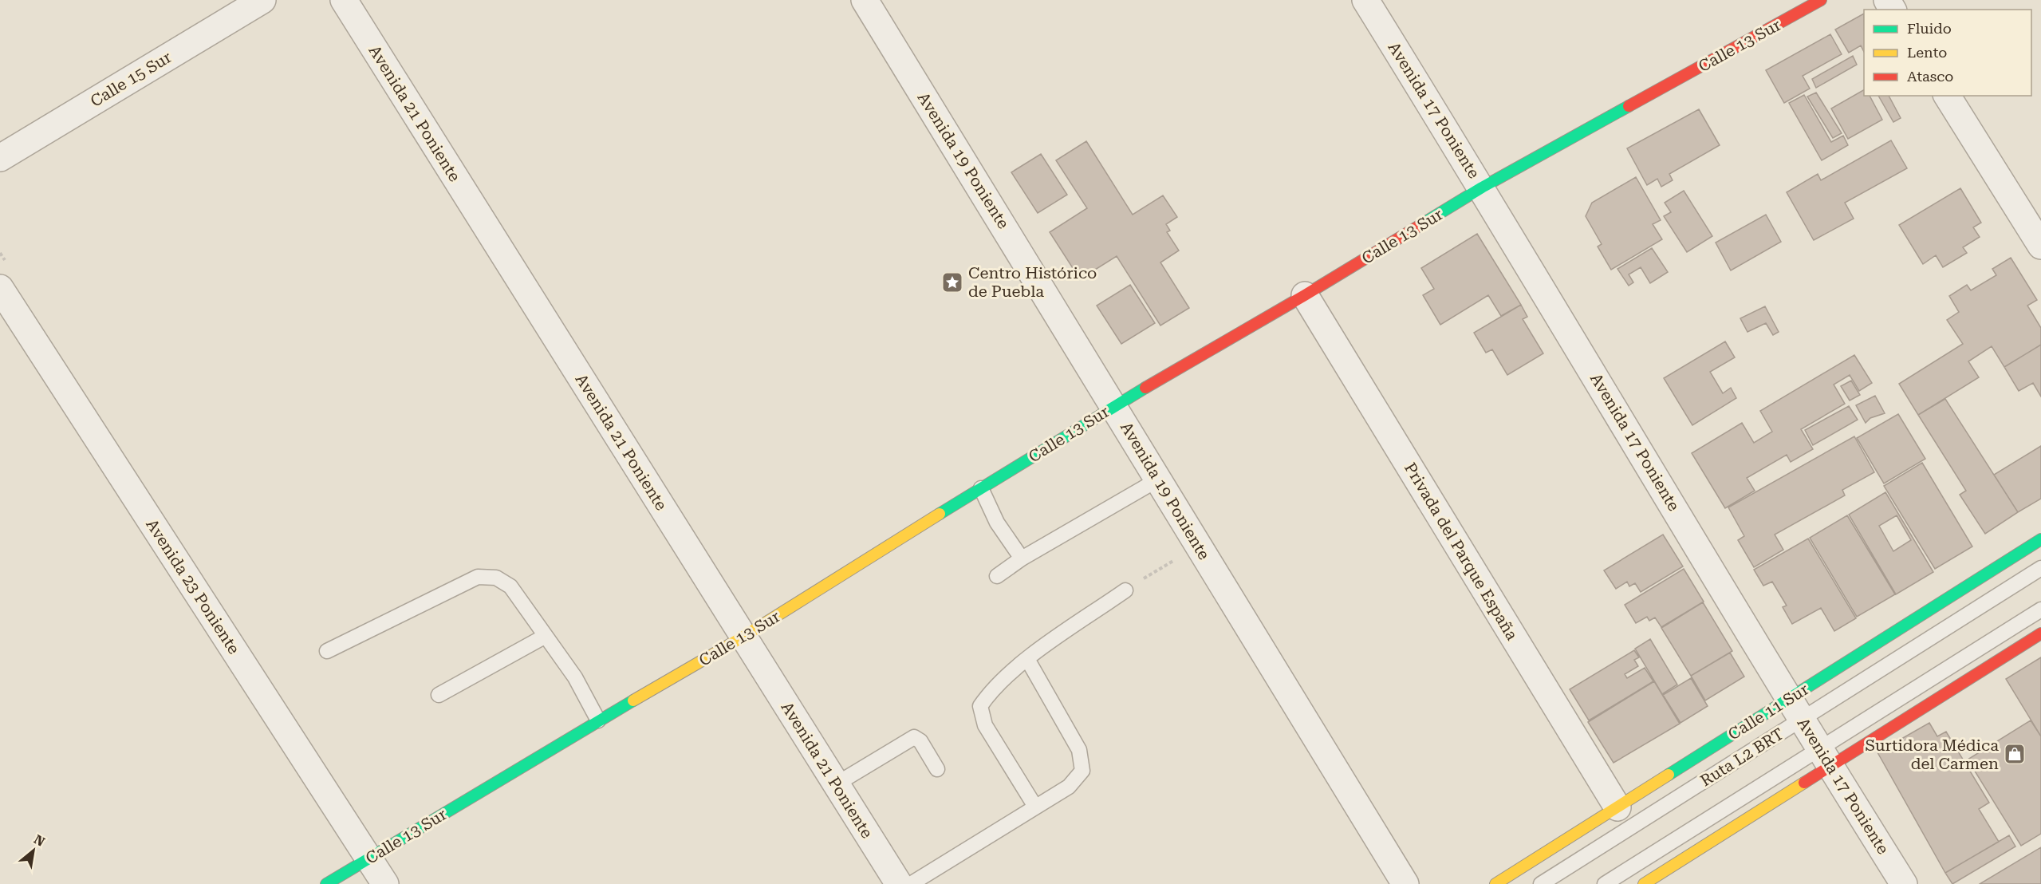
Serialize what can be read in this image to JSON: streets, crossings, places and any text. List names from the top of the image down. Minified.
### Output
{"streets":{"street":["Calle 13 Sur","Calle 15 Sur","Avenida 17 Poniente","Avenida 21 Poniente","Avenida 19 Poniente","Privada del Parque España","Avenida 23 Poniente","Calle 11 Sur"],"lane":["Ruta L2 BRT"]},"crossings":[["Calle 13 Sur","Avenida 17 Poniente"],["Calle 13 Sur","Avenida 21 Poniente"],["Calle 13 Sur","Avenida 19 Poniente"],["Calle 13 Sur","Privada del Parque España"],["Calle 13 Sur","Avenida 23 Poniente"],["Avenida 17 Poniente","Calle 11 Sur"],["Avenida 17 Poniente","Ruta L2 BRT"],["Privada del Parque España","Calle 11 Sur"],["Calle 11 Sur","Ruta L2 BRT"]],"places":{"place":["Centro Histórico de Puebla"],"shop":["Surtidora Médica del Carmen"]},"legend":["Fluido","Lento","Atasco"],"north":"top right"}
